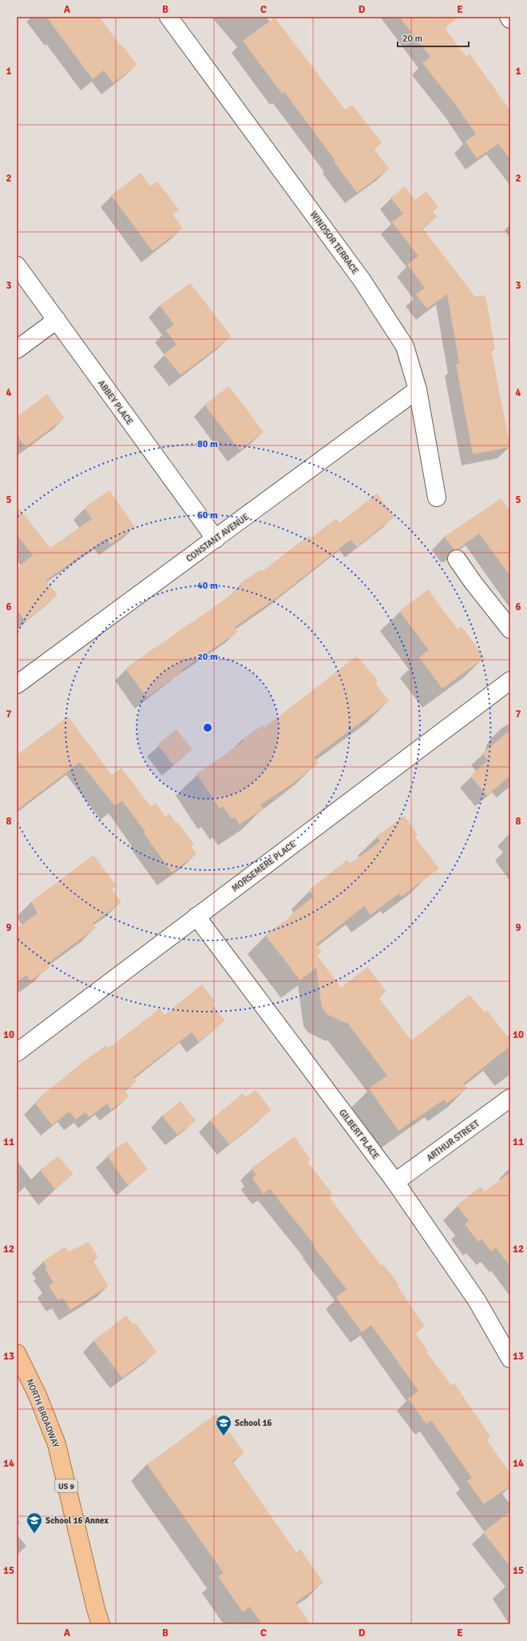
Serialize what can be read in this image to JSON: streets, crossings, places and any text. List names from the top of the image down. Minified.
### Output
{"streets":{"main road":["NORTH BROADWAY","US 9"],"street":["WINDSOR TERRACE","ABBEY PLACE","CONSTANT AVENUE","MORSEMERE PLACE","GILBERT PLACE","ARTHUR STREET"]},"crossings":[["WINDSOR TERRACE","CONSTANT AVENUE"],["ABBEY PLACE","CONSTANT AVENUE"],["MORSEMERE PLACE","GILBERT PLACE"],["GILBERT PLACE","ARTHUR STREET"]],"places":{"school or university":["School 16","School 16 Annex"]},"scale_bar":"20 m","grid":{"columns":["A","B","C","D","E"],"rows":["1","2","3","4","5","6","7","8","9","10","11","12","13","14","15"]},"rings":["80 m","60 m","40 m","20 m"]}
